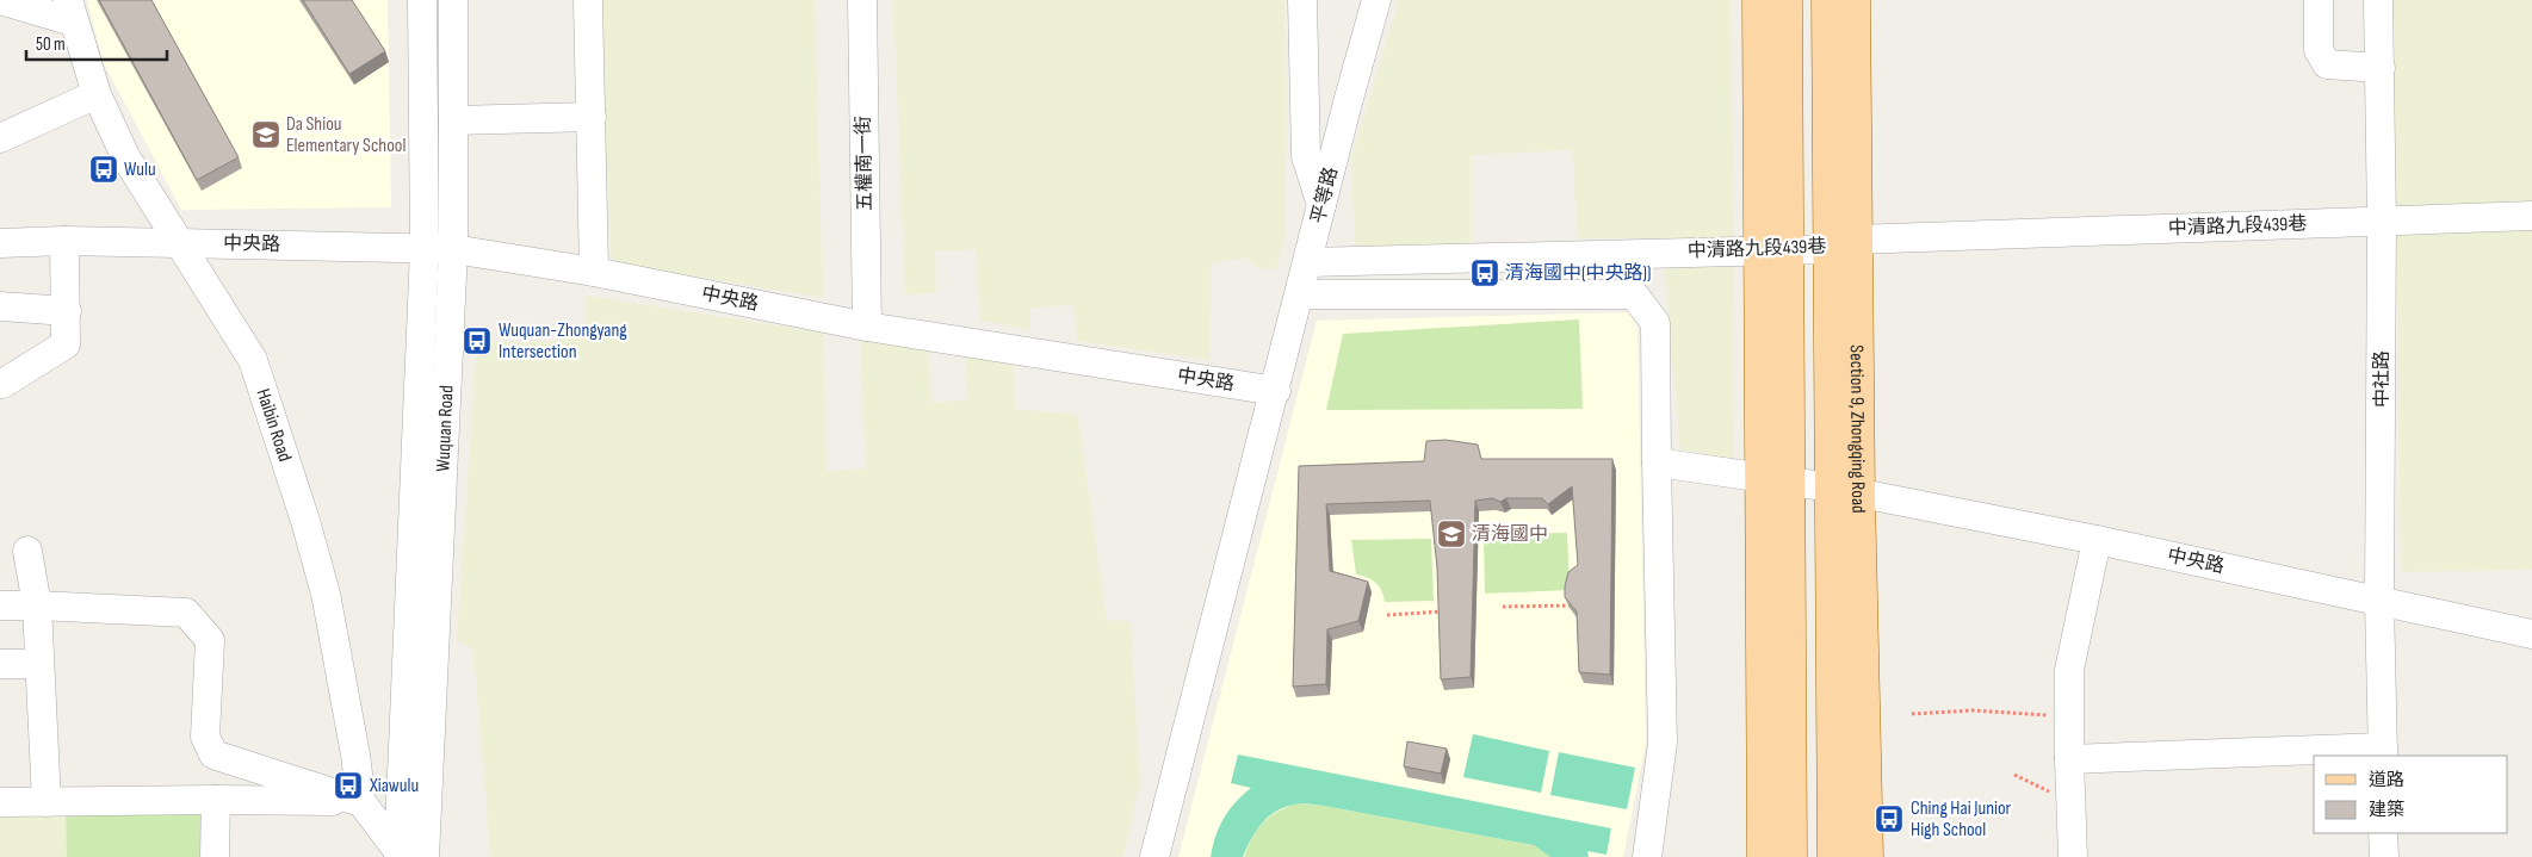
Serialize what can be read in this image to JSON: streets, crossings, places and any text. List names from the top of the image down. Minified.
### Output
{"streets":{"main road":["Section 9, Zhongqing Road"],"street":["五權南一街","平等路","中清路九段439巷","中央路","中社路","Haibin Road","Wuquan Road"]},"crossings":[["五權南一街","中央路"],["平等路","中清路九段439巷"],["平等路","中央路"],["中清路九段439巷","中社路"],["中清路九段439巷","Section 9, Zhongqing Road"],["中央路","中社路"],["中央路","Haibin Road"],["中央路","Wuquan Road"],["中央路","Section 9, Zhongqing Road"],["Haibin Road","Wuquan Road"]],"places":{"school or university":["Da Shiou Elementary School","清海國中"],"bus stop":["Wulu","清海國中(中央路))","Wuquan-Zhongyang Intersection","Xiawulu","Ching Hai Junior High School"]},"legend":["道路","建築"],"scale_bar":"50 m"}
